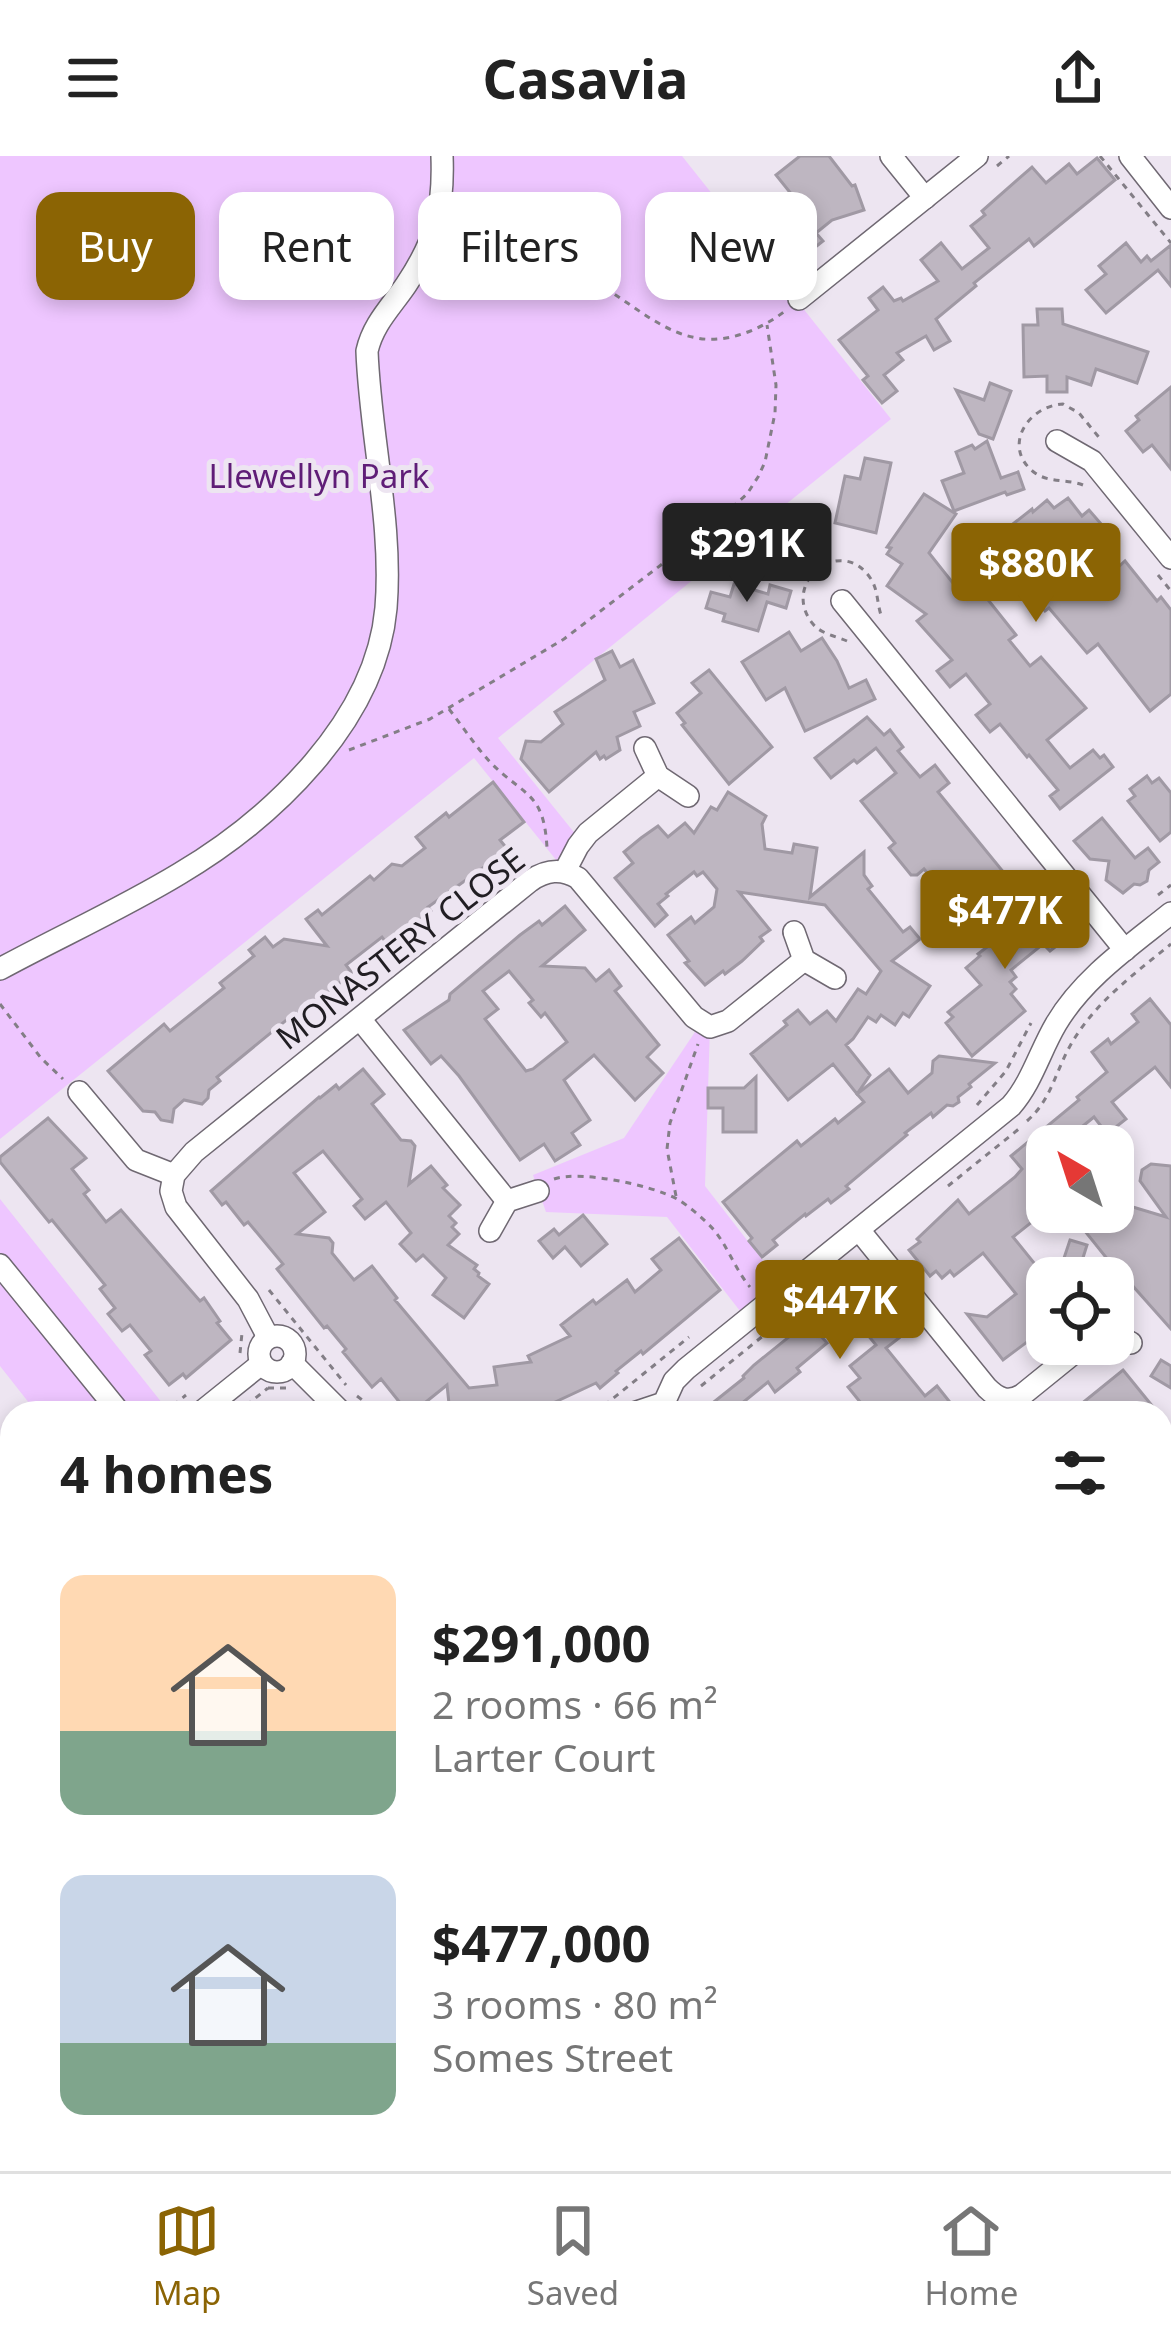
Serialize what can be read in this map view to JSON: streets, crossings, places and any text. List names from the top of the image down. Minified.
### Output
{"streets":{"street":["MONASTERY CLOSE"]},"parks":["Llewellyn Park"],"north":"top left","page":{"header":"Casavia","chip":["Buy","Rent","Filters","New"],"price":["$291K","$880K","$477K","$447K"],"heading":"4 homes","list":[{"name":"$291,000","note":"2 rooms · 66 m² · Larter Court"},{"name":"$477,000","note":"3 rooms · 80 m² · Somes Street"}],"tabs":["Map","Saved","Home"]}}
